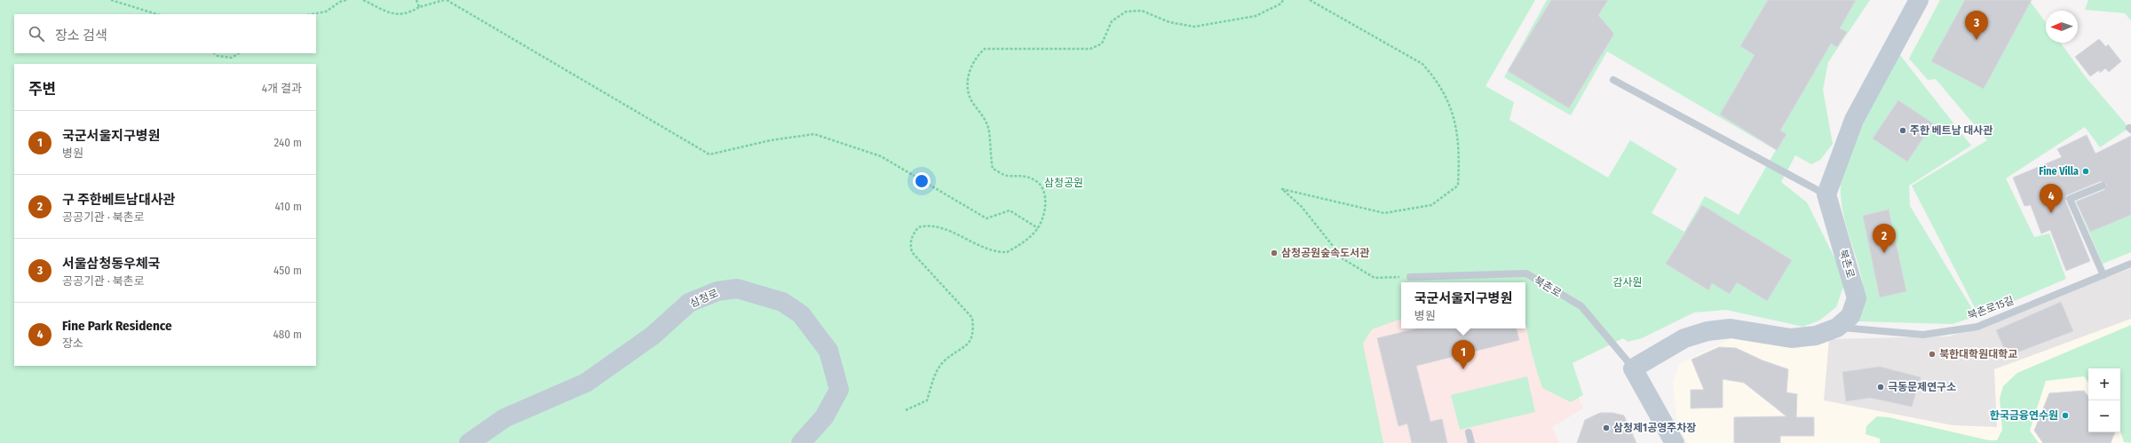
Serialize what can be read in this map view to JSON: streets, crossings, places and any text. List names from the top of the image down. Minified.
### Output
{"streets":{"street":["북촌로","삼청로"],"lane":["북촌로15길"]},"crossings":[["북촌로","북촌로15길"]],"parks":["삼청공원","감사원"],"places":["주한 베트남 대사관","Fine Villa","삼청공원숲속도서관","북한대학원대학교","극동문제연구소","한국금융연수원","삼청제1공영주차장"],"north":"left","page":{"pins":["3","4","2","1"],"search":"장소 검색","heading":["주변","4개 결과"],"list":[{"mark":"1","name":"국군서울지구병원","note":"병원","value":"240 m"},{"mark":"2","name":"구 주한베트남대사관","note":"공공기관 · 북촌로","value":"410 m"},{"mark":"3","name":"서울삼청동우체국","note":"공공기관 · 북촌로","value":"450 m"},{"mark":"4","name":"Fine Park Residence","note":"장소","value":"480 m"}],"popup":["국군서울지구병원","병원"],"map_buttons":["+","−"]}}
